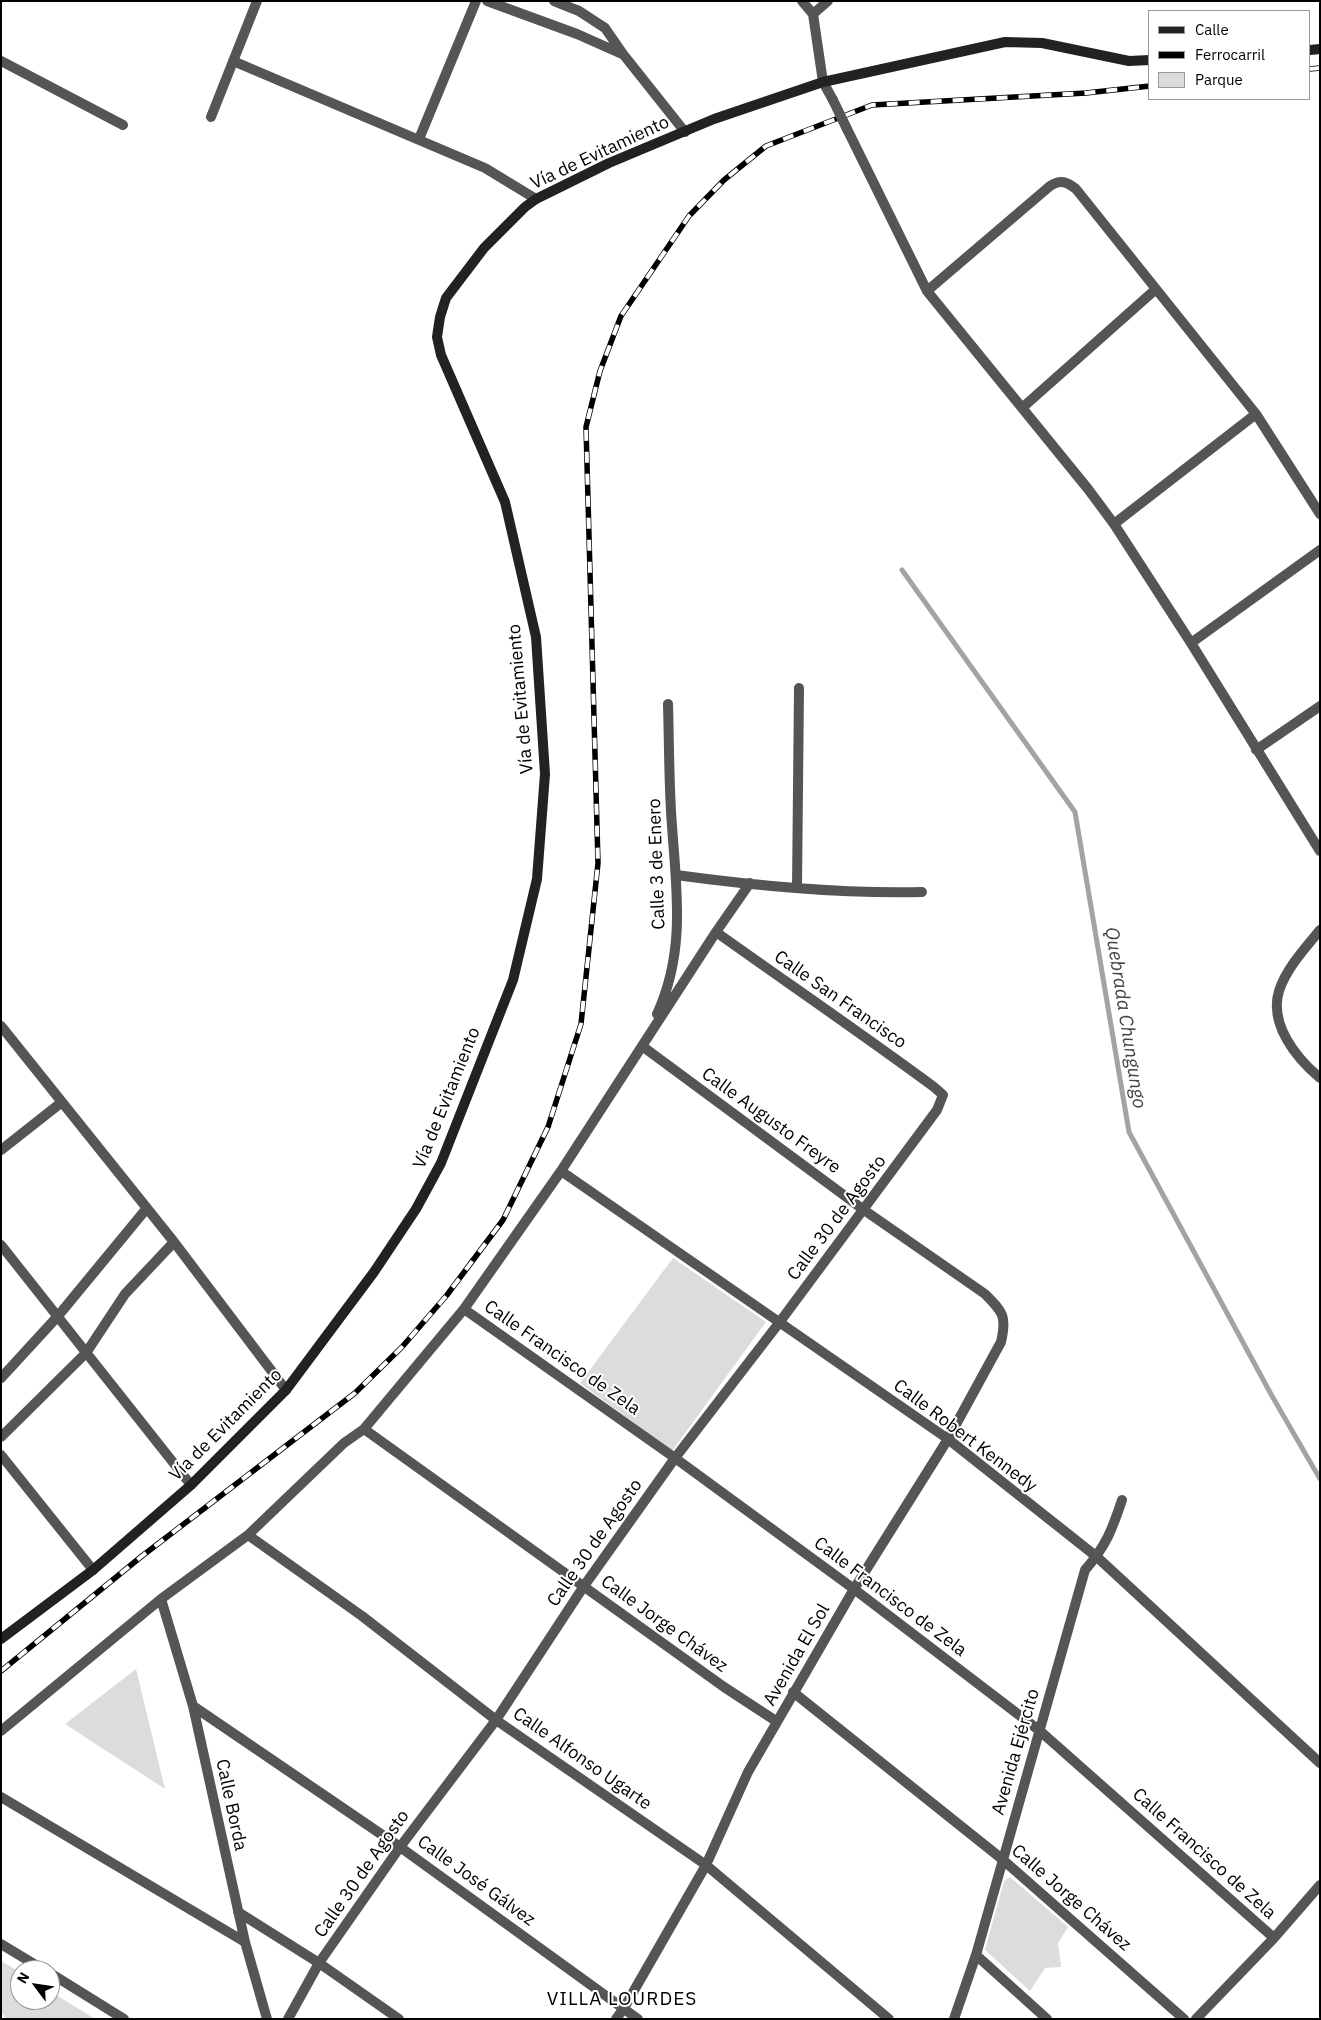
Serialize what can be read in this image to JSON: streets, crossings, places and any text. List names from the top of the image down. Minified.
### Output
{"streets":{"main road":["Vía de Evitamiento"],"street":["Calle 3 de Enero","Calle San Francisco","Calle Augusto Freyre","Calle 30 de Agosto","Calle Francisco de Zela","Calle Robert Kennedy","Calle Jorge Chávez","Avenida El Sol","Avenida Ejército","Calle Alfonso Ugarte","Calle Borda","Calle José Gálvez"]},"crossings":[["Calle 3 de Enero","Calle Augusto Freyre"],["Calle San Francisco","Calle 30 de Agosto"],["Calle Augusto Freyre","Calle 30 de Agosto"],["Calle Augusto Freyre","Avenida El Sol"],["Calle 30 de Agosto","Calle Francisco de Zela"],["Calle 30 de Agosto","Calle Robert Kennedy"],["Calle 30 de Agosto","Calle Jorge Chávez"],["Calle 30 de Agosto","Calle Alfonso Ugarte"],["Calle 30 de Agosto","Calle José Gálvez"],["Calle Francisco de Zela","Avenida El Sol"],["Calle Francisco de Zela","Avenida Ejército"],["Calle Robert Kennedy","Avenida El Sol"],["Calle Robert Kennedy","Avenida Ejército"],["Calle Jorge Chávez","Avenida El Sol"],["Calle Jorge Chávez","Avenida Ejército"],["Avenida El Sol","Calle Alfonso Ugarte"],["Avenida El Sol","Calle José Gálvez"],["Calle Borda","Calle José Gálvez"]],"districts":["VILLA LOURDES"],"water":["Quebrada Chungungo"],"legend":["Calle","Ferrocarril","Parque"],"north":"top left"}
